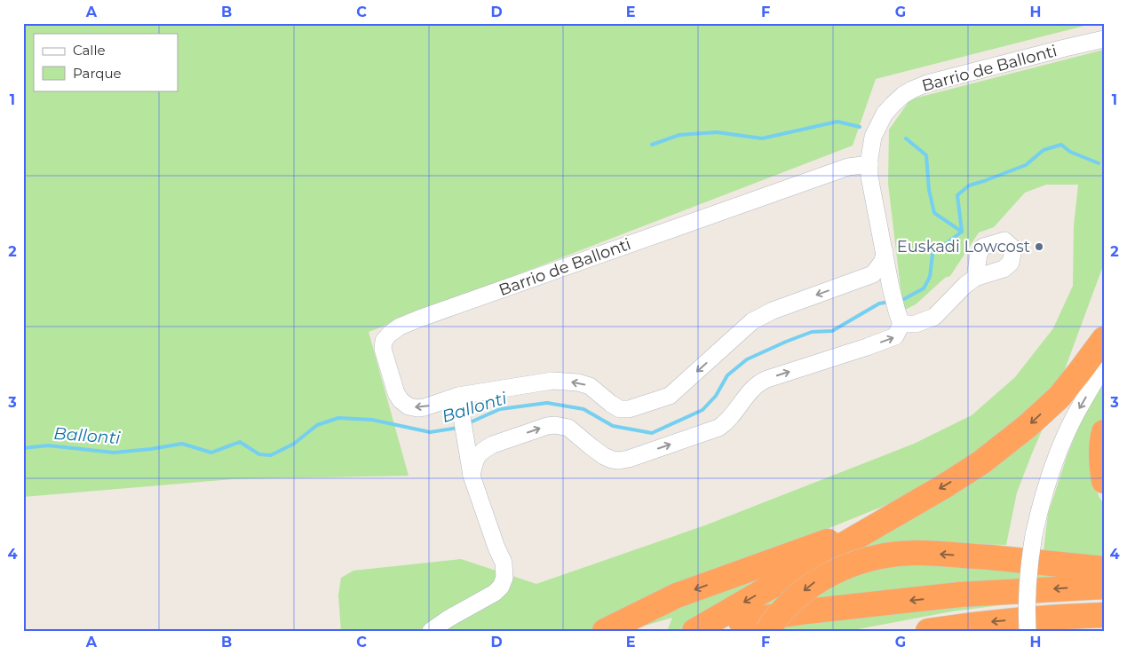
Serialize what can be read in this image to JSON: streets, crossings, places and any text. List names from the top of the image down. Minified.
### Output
{"streets":{"street":["Barrio de Ballonti"]},"water":["Ballonti"],"places":["Euskadi Lowcost"],"legend":["Calle","Parque"],"grid":{"columns":["A","B","C","D","E","F","G","H"],"rows":["1","2","3","4"]}}
